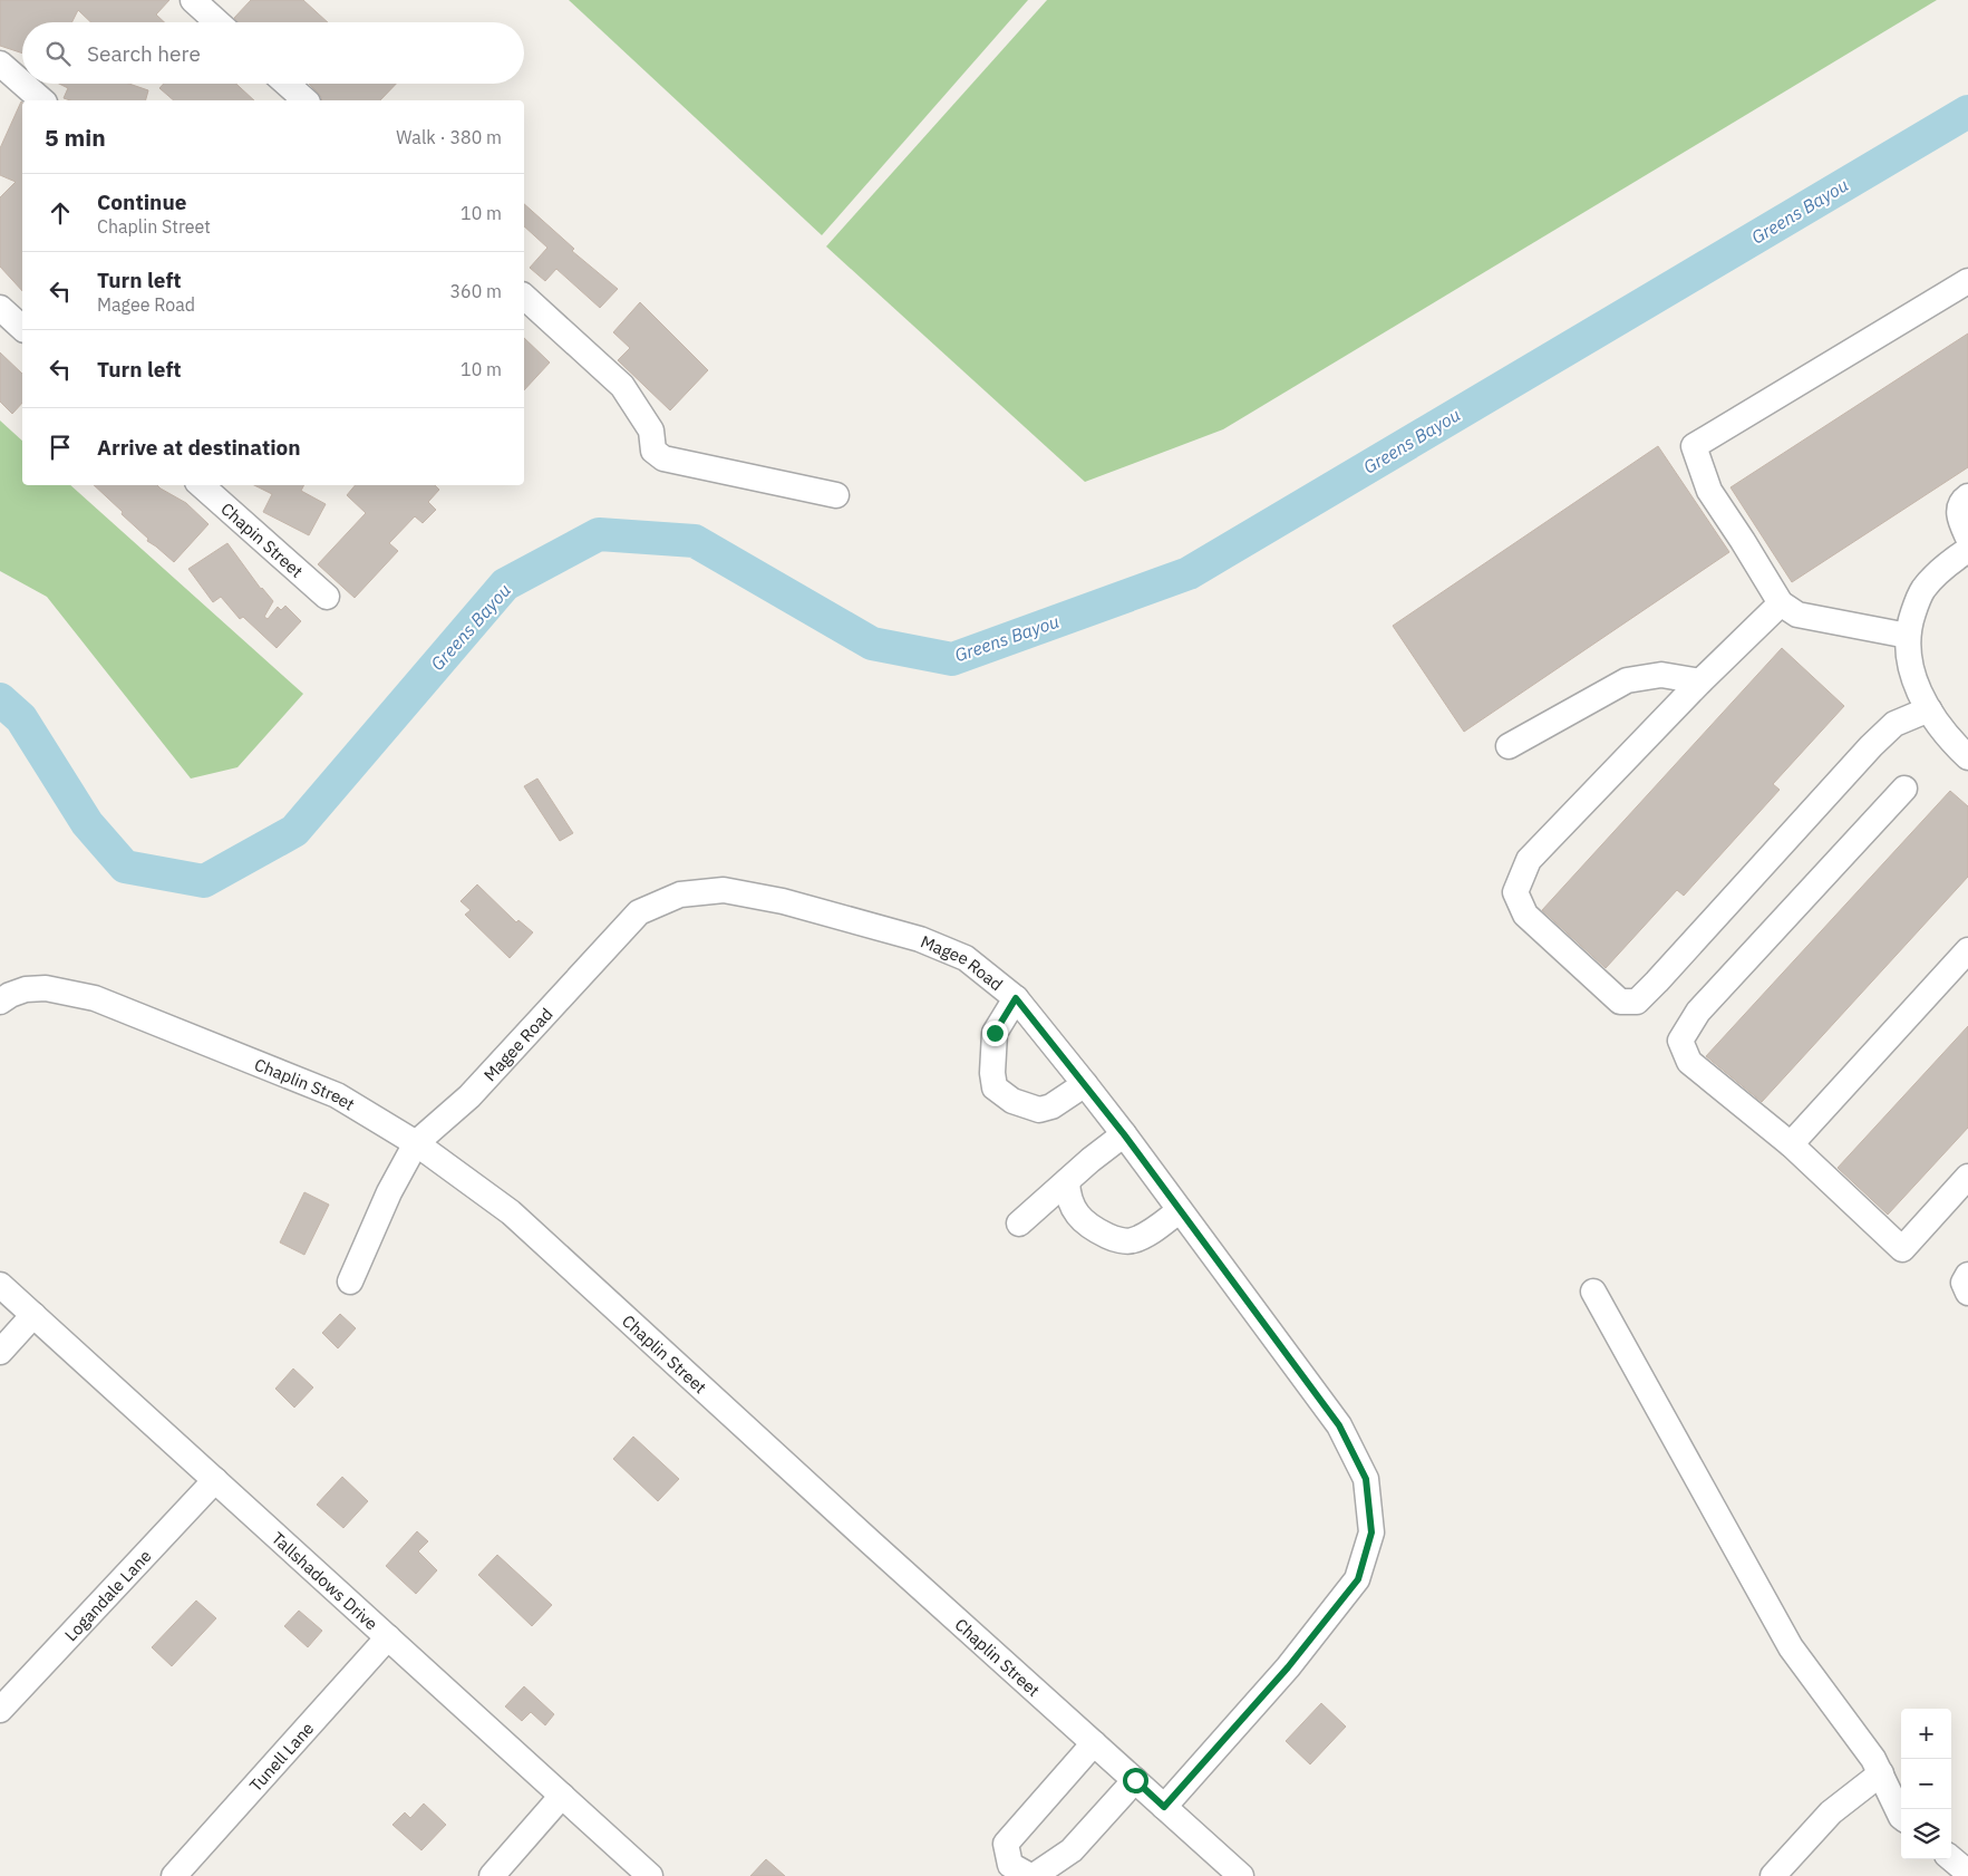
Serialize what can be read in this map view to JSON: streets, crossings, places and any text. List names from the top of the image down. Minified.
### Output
{"streets":{"street":["Chapin Street","Magee Road","Chaplin Street","Tallshadows Drive","Logandale Lane","Tunell Lane"]},"crossings":[["Magee Road","Chaplin Street"],["Tallshadows Drive","Logandale Lane"],["Tallshadows Drive","Tunell Lane"]],"water":["Greens Bayou"],"page":{"search":"Search here","heading":["5 min","Walk · 380 m"],"list":[["Continue","Chaplin Street","10 m"],["Turn left","Magee Road","360 m"],["Turn left","10 m"],"Arrive at destination"],"map_buttons":["+","−"]}}
